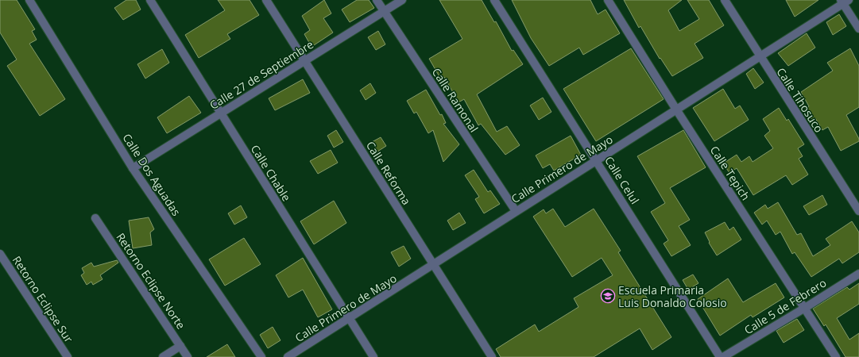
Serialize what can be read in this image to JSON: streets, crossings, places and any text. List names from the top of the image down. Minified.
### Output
{"streets":{"street":["Calle 27 de Septiembre","Calle Ramonal","Calle Tihosuco","Calle Primero de Mayo","Calle Chable","Calle Reforma","Calle Tepich","Calle Dos Aguadas","Calle Celul","Retorno Eclipse Norte","Retorno Eclipse Sur","Calle 5 de Febrero"]},"crossings":[["Calle 27 de Septiembre","Calle Ramonal"],["Calle 27 de Septiembre","Calle Chable"],["Calle 27 de Septiembre","Calle Reforma"],["Calle 27 de Septiembre","Calle Dos Aguadas"],["Calle Ramonal","Calle Primero de Mayo"],["Calle Tihosuco","Calle Primero de Mayo"],["Calle Primero de Mayo","Calle Chable"],["Calle Primero de Mayo","Calle Reforma"],["Calle Primero de Mayo","Calle Tepich"],["Calle Primero de Mayo","Calle Celul"],["Calle Tepich","Calle 5 de Febrero"]],"places":{"school or university":["Escuela Primaria Luis Donaldo Colosio"]}}
